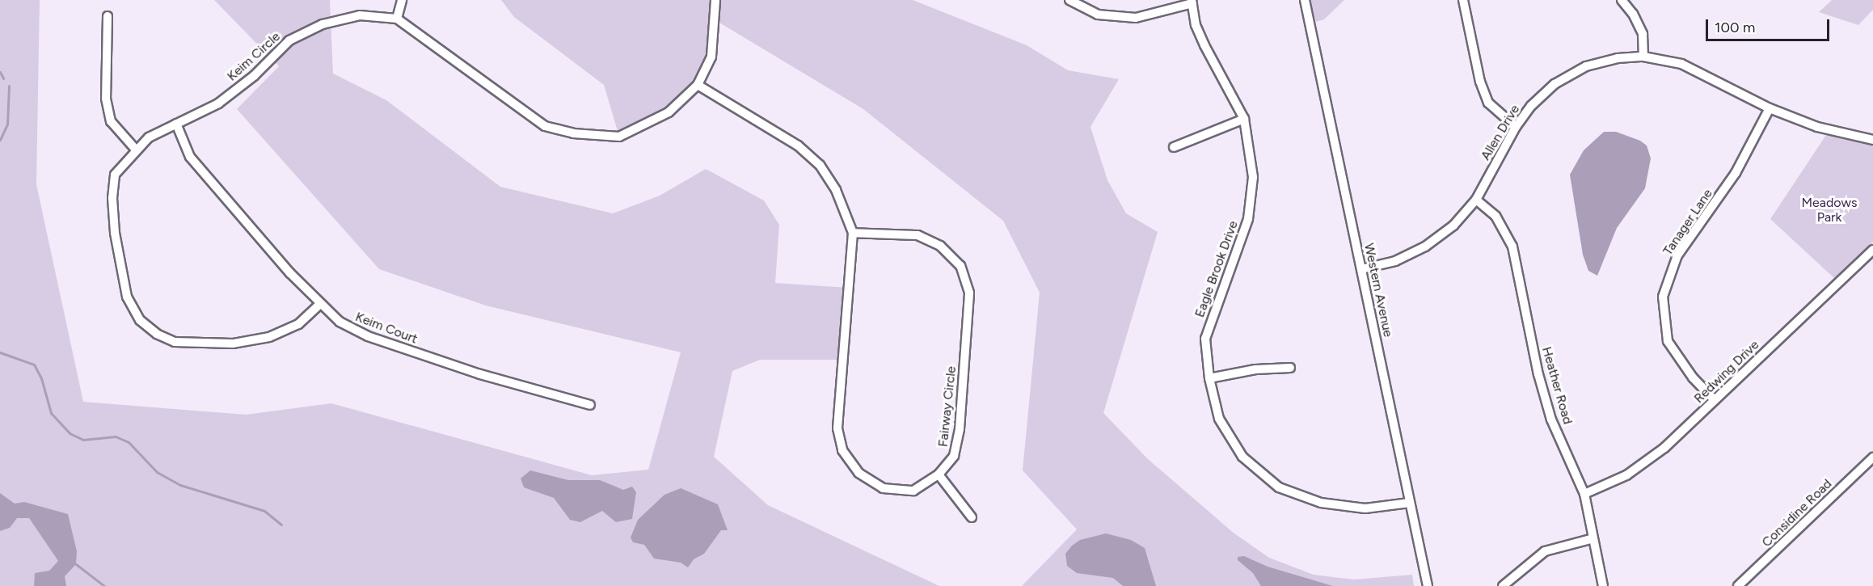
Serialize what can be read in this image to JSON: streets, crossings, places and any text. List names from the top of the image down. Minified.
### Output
{"streets":{"street":["Keim Circle","Allen Drive","Tanager Lane","Eagle Brook Drive","Western Avenue","Keim Court","Redwing Drive","Heather Road","Fairway Circle","Considine Road"]},"crossings":[["Keim Circle","Keim Court"],["Allen Drive","Tanager Lane"],["Allen Drive","Western Avenue"],["Allen Drive","Heather Road"],["Tanager Lane","Redwing Drive"],["Eagle Brook Drive","Western Avenue"],["Redwing Drive","Heather Road"]],"parks":["Meadows Park"],"scale_bar":"100 m"}
